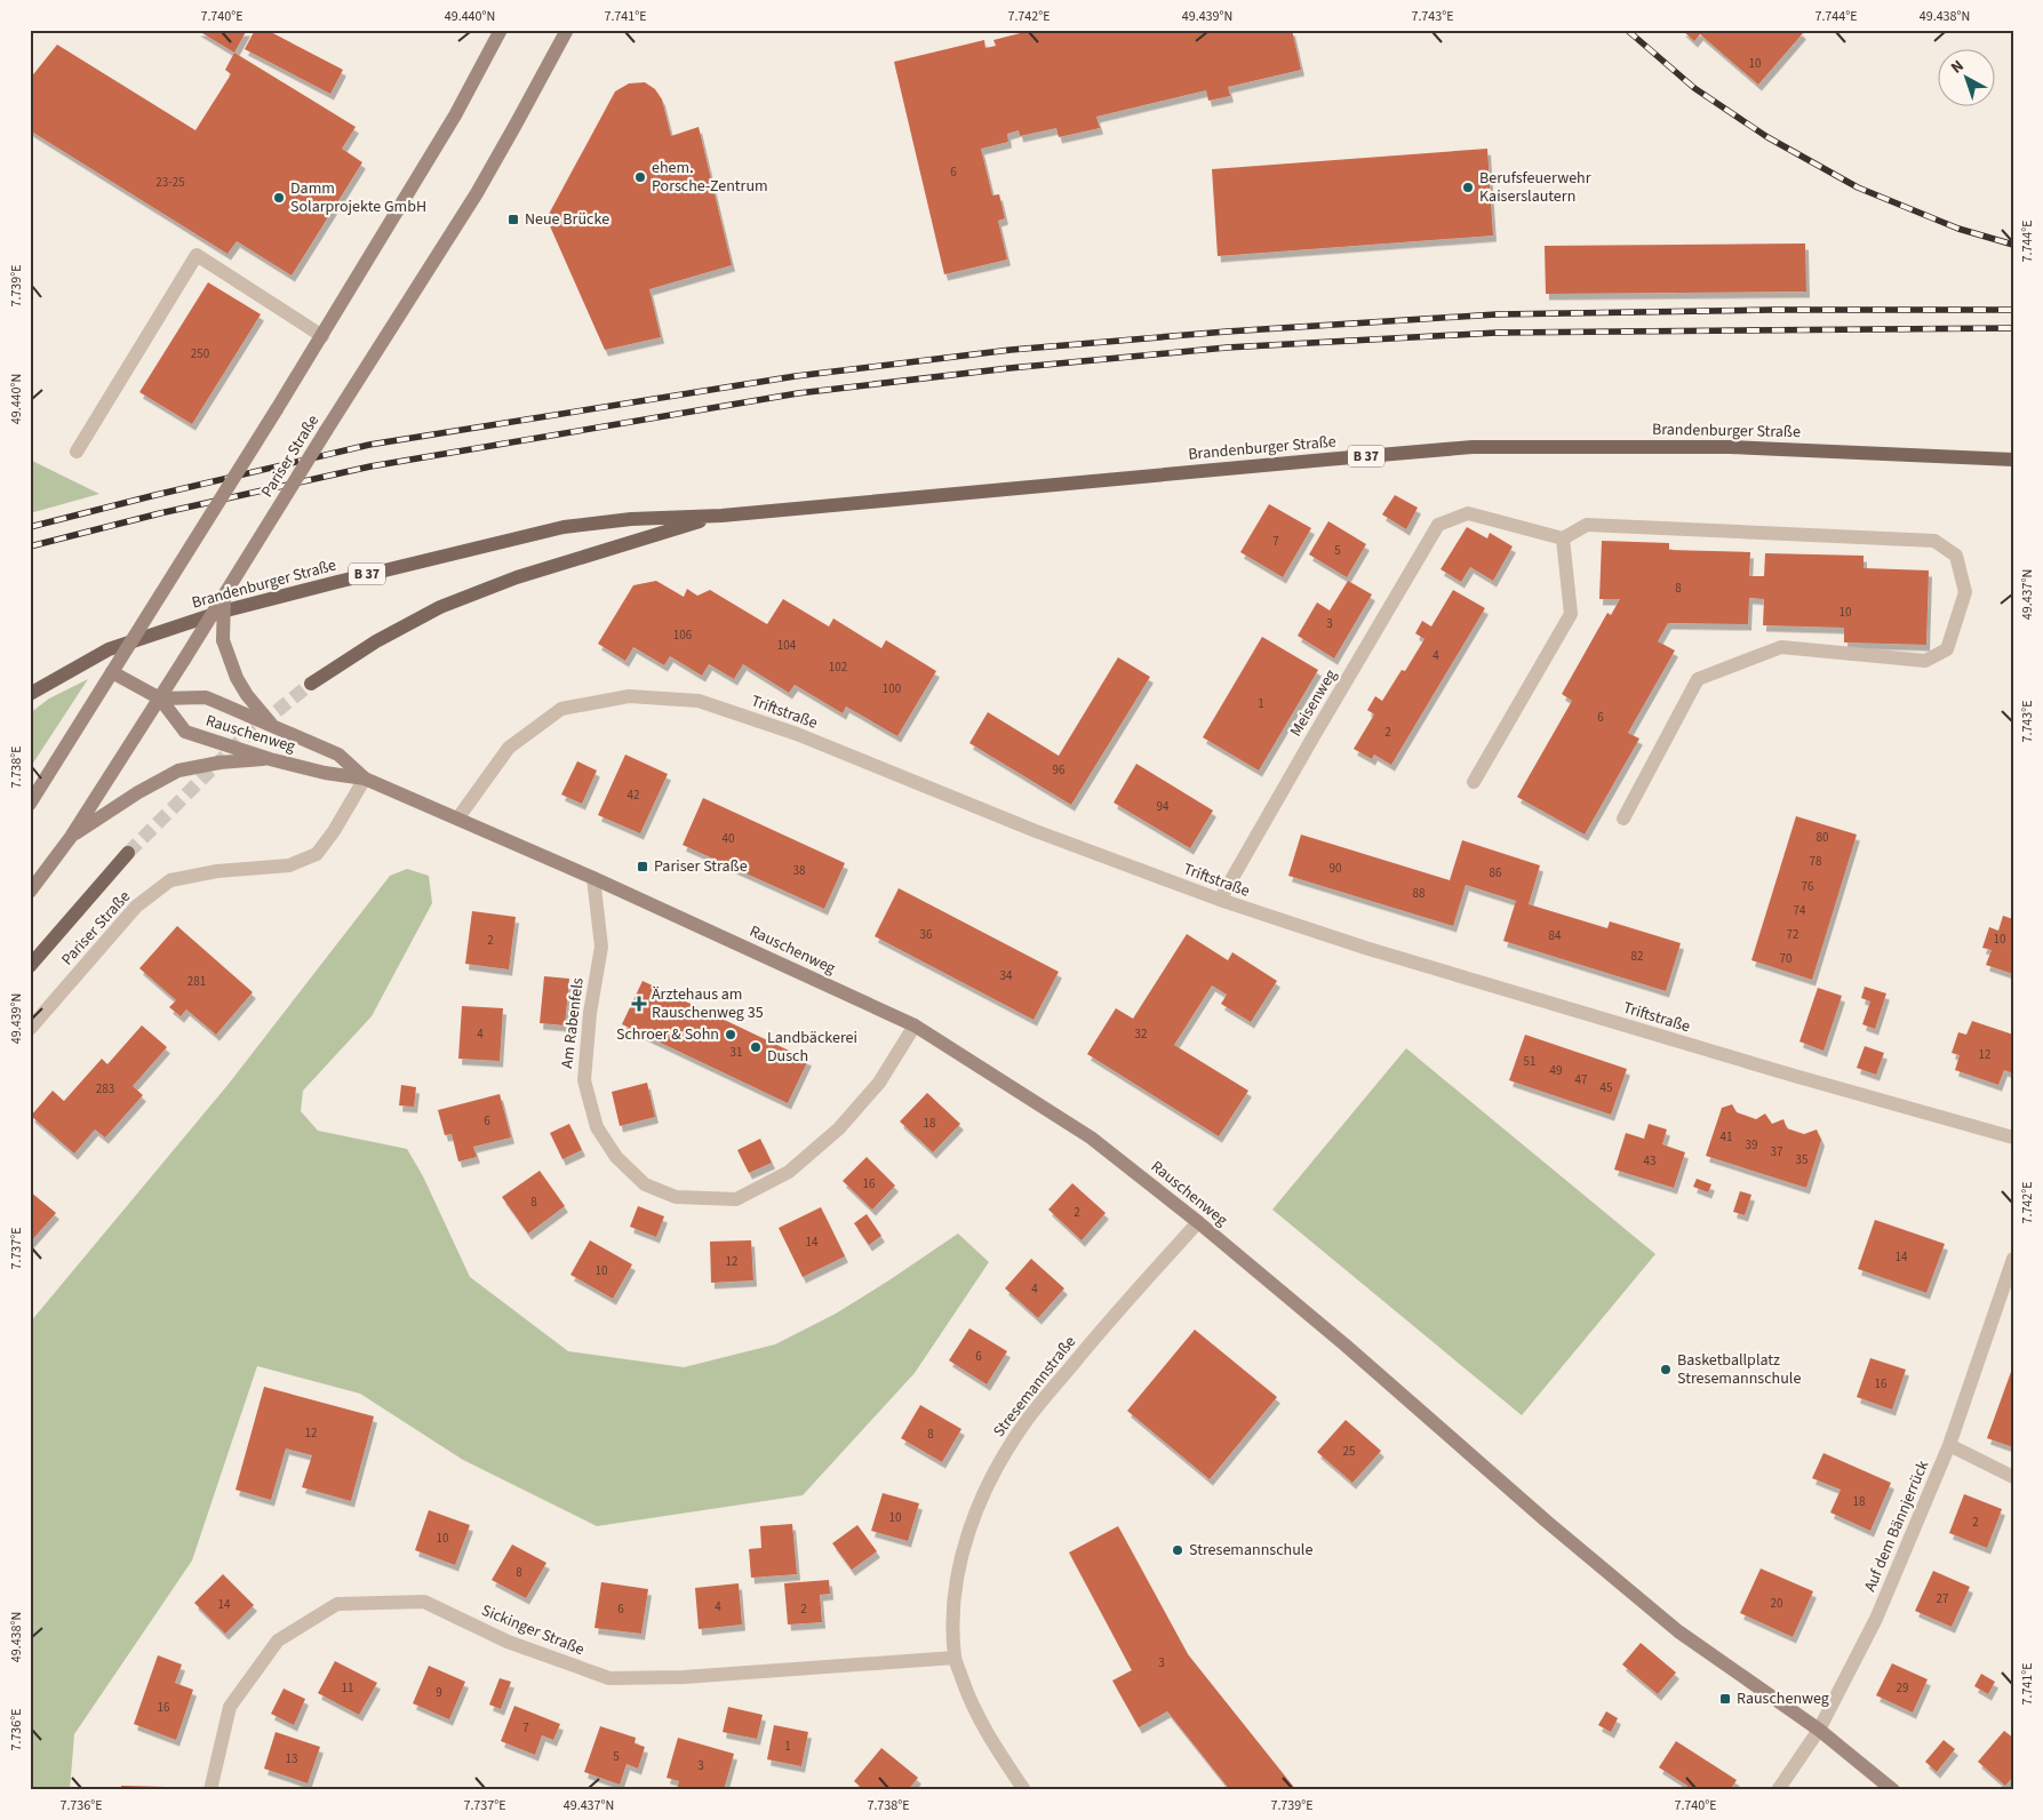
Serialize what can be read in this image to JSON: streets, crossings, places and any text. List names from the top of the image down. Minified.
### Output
{"streets":{"main road":["Brandenburger Straße","B 37"],"street":["Pariser Straße","Meisenweg","Triftstraße","Rauschenweg","Am Rabenfels","Stresemannstraße","Auf dem Bännjerrück","Sickinger Straße"]},"crossings":[["Pariser Straße","Rauschenweg"],["Meisenweg","Triftstraße"],["Triftstraße","Rauschenweg"],["Rauschenweg","Am Rabenfels"],["Rauschenweg","Stresemannstraße"],["Rauschenweg","Auf dem Bännjerrück"],["Stresemannstraße","Sickinger Straße"]],"places":{"other":["ehem. Porsche-Zentrum","Berufsfeuerwehr Kaiserslautern","Damm Solarprojekte GmbH","Schroer & Sohn","Landbäckerei Dusch","Basketballplatz Stresemannschule","Stresemannschule"],"transit":["Neue Brücke","Pariser Straße","Rauschenweg"],"health":["Ärztehaus am Rauschenweg 35"]},"house_numbers":["10","6","23-25","250","7","5","8","10","3","106","104","4","102","100","1","6","2","96","42","94","80","40","78","90","38","86","76","88","74","36","72","84","10","2","82","70","34","281","4","32","31","12","51","49","47","45","283","6","18","41","39","37","35","43","16","8","2","14","14","12","10","4","6","16","12","8","25","18","10","2","10","8","27","20","14","4","6","2","3","11","29","9","16","7","1","5","13","3"],"north":"top left","coordinates":["7.740°E","49.440°N","7.741°E","7.742°E","49.439°N","7.743°E","7.744°E","49.438°N","7.739°E","49.437°N","7.738°E","7.737°E","7.736°E"]}
